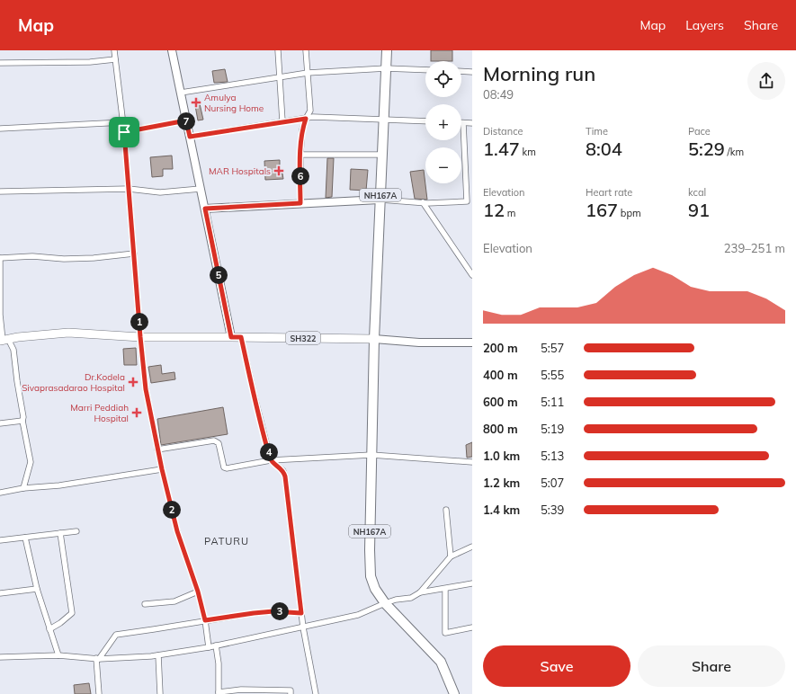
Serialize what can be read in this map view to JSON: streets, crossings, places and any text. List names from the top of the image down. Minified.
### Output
{"streets":{"highway":["NH167A"],"main road":["SH322"]},"crossings":[["NH167A","SH322"]],"districts":["PATURU"],"places":{"health":["Amulya Nursing Home","MAR Hospitals","Dr.Kodela Sivaprasadarao Hospital","Marri Peddiah Hospital"]},"page":{"header":"Map","nav":["Map","Layers","Share"],"heading":["Morning run","08:49"],"map_buttons":["+","−"],"stats":[["Distance","1.47 km"],["Time","8:04"],["Pace","5:29 /km"],["Elevation","12 m"],["Heart rate","167 bpm"],["kcal","91"]],"pins":["7","6","5","1","4","2","3"],"chart":["Elevation","239–251 m"],"list":[{"name":"200 m","note":"5:57"},{"name":"400 m","note":"5:55"},{"name":"600 m","note":"5:11"},{"name":"800 m","note":"5:19"},{"name":"1.0 km","note":"5:13"},{"name":"1.2 km","note":"5:07"},{"name":"1.4 km","note":"5:39"}],"buttons":["Save","Share"]}}
